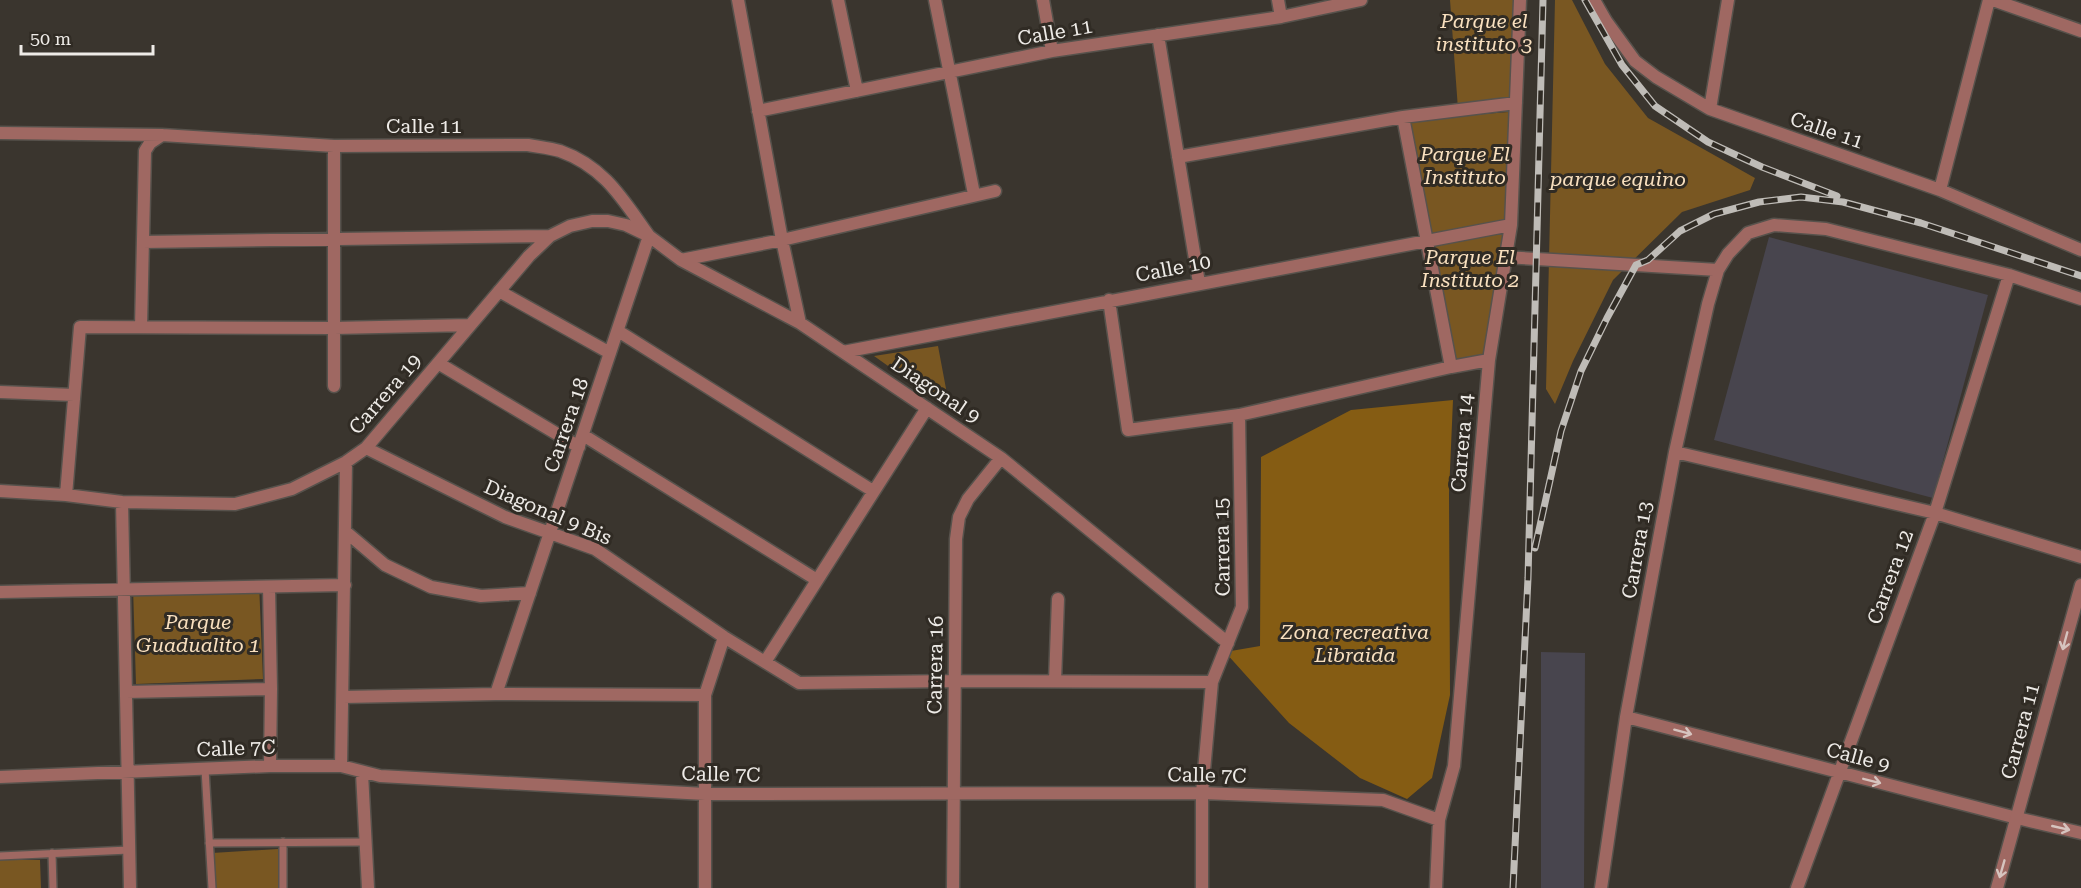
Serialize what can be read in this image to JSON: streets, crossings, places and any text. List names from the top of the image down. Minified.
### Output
{"streets":{"street":["Calle 11","Calle 10","Diagonal 9","Carrera 19","Carrera 18","Carrera 14","Diagonal 9 Bis","Carrera 15","Carrera 13","Carrera 12","Carrera 16","Carrera 11","Calle 7C","Calle 9"]},"crossings":[["Calle 11","Diagonal 9"],["Calle 11","Carrera 18"],["Calle 10","Diagonal 9"],["Calle 10","Carrera 14"],["Diagonal 9","Carrera 19"],["Diagonal 9","Carrera 18"],["Diagonal 9","Carrera 15"],["Diagonal 9","Carrera 16"],["Carrera 19","Diagonal 9 Bis"],["Carrera 19","Calle 7C"],["Carrera 18","Diagonal 9 Bis"],["Carrera 14","Calle 7C"],["Diagonal 9 Bis","Carrera 16"],["Carrera 15","Calle 7C"],["Carrera 13","Carrera 12"],["Carrera 13","Calle 9"],["Carrera 12","Calle 9"],["Carrera 16","Calle 7C"],["Carrera 11","Calle 9"]],"one_way":["Carrera 11","Calle 9"],"parks":["Parque el instituto 3","Parque El Instituto","parque equino","Parque El Instituto 2","Parque Guadualito 1","Zona recreativa Libraida"],"scale_bar":"50 m"}
